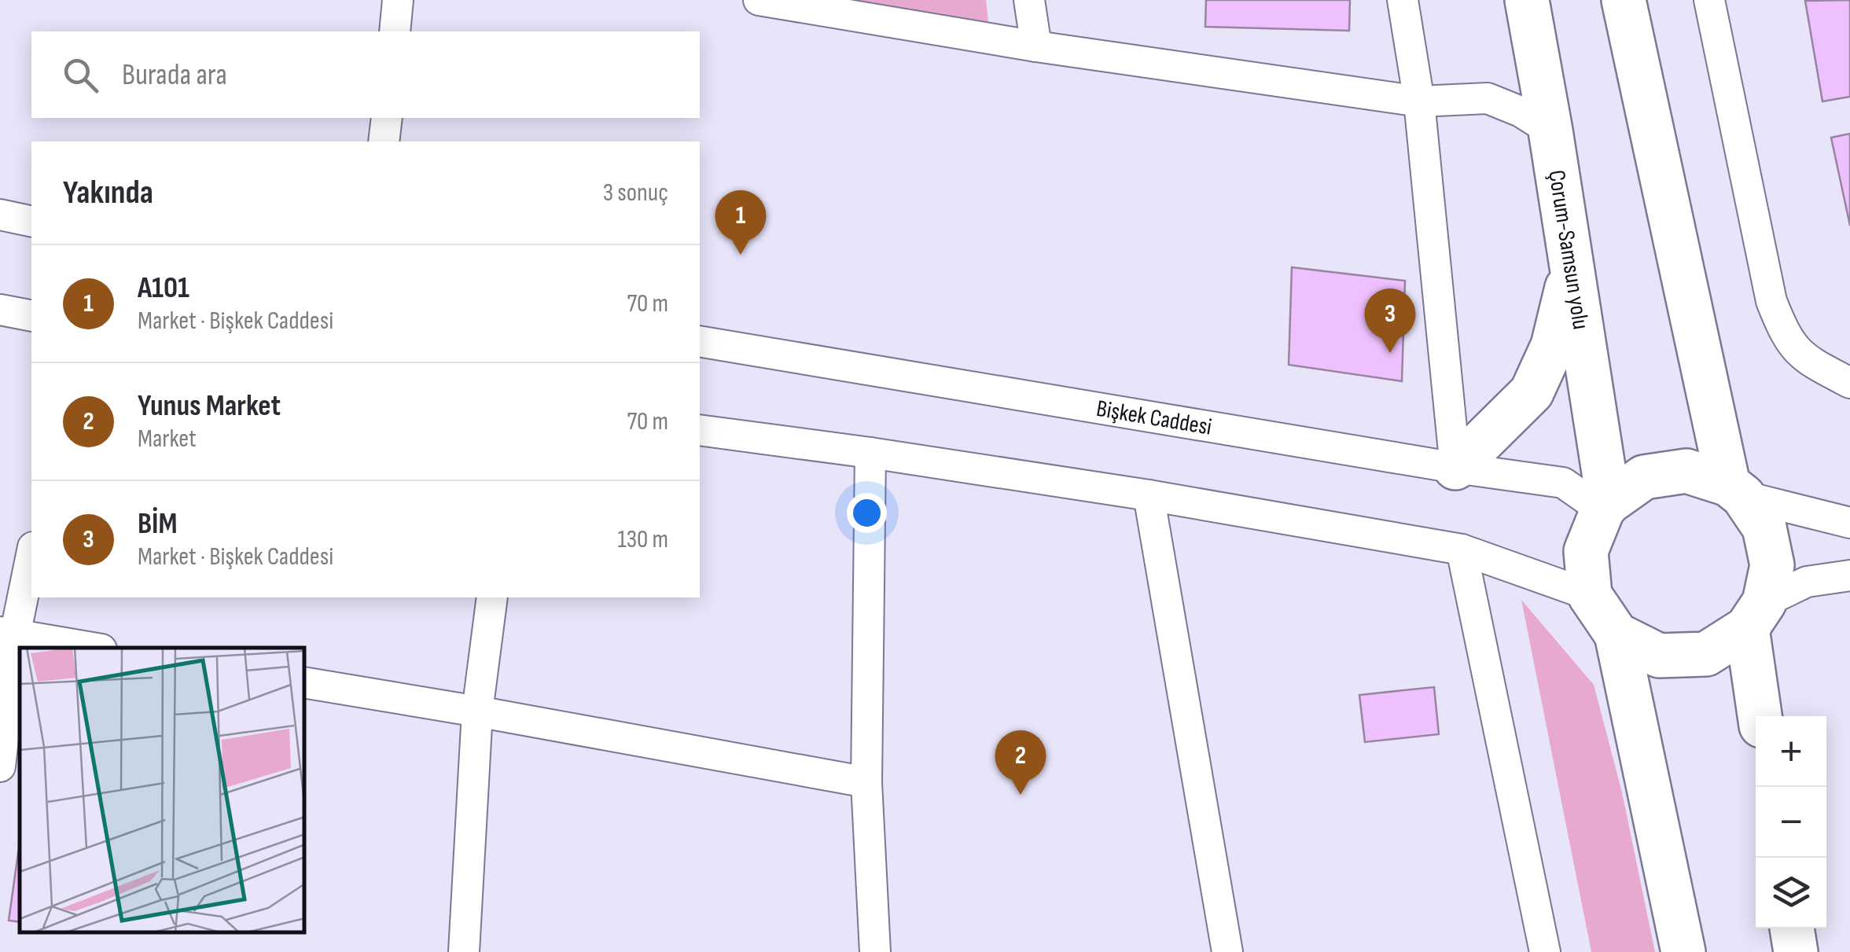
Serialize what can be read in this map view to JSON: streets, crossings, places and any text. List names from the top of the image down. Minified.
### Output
{"streets":{"highway":["Çorum-Samsun yolu"],"street":["Bişkek Caddesi"]},"crossings":[["Çorum-Samsun yolu","Bişkek Caddesi"]],"page":{"search":"Burada ara","heading":["Yakında","3 sonuç"],"pins":["1","3","2"],"list":[{"mark":"1","name":"A101","note":"Market · Bişkek Caddesi","value":"70 m"},{"mark":"2","name":"Yunus Market","note":"Market","value":"70 m"},{"mark":"3","name":"BİM","note":"Market · Bişkek Caddesi","value":"130 m"}],"map_buttons":["+","−"]}}
